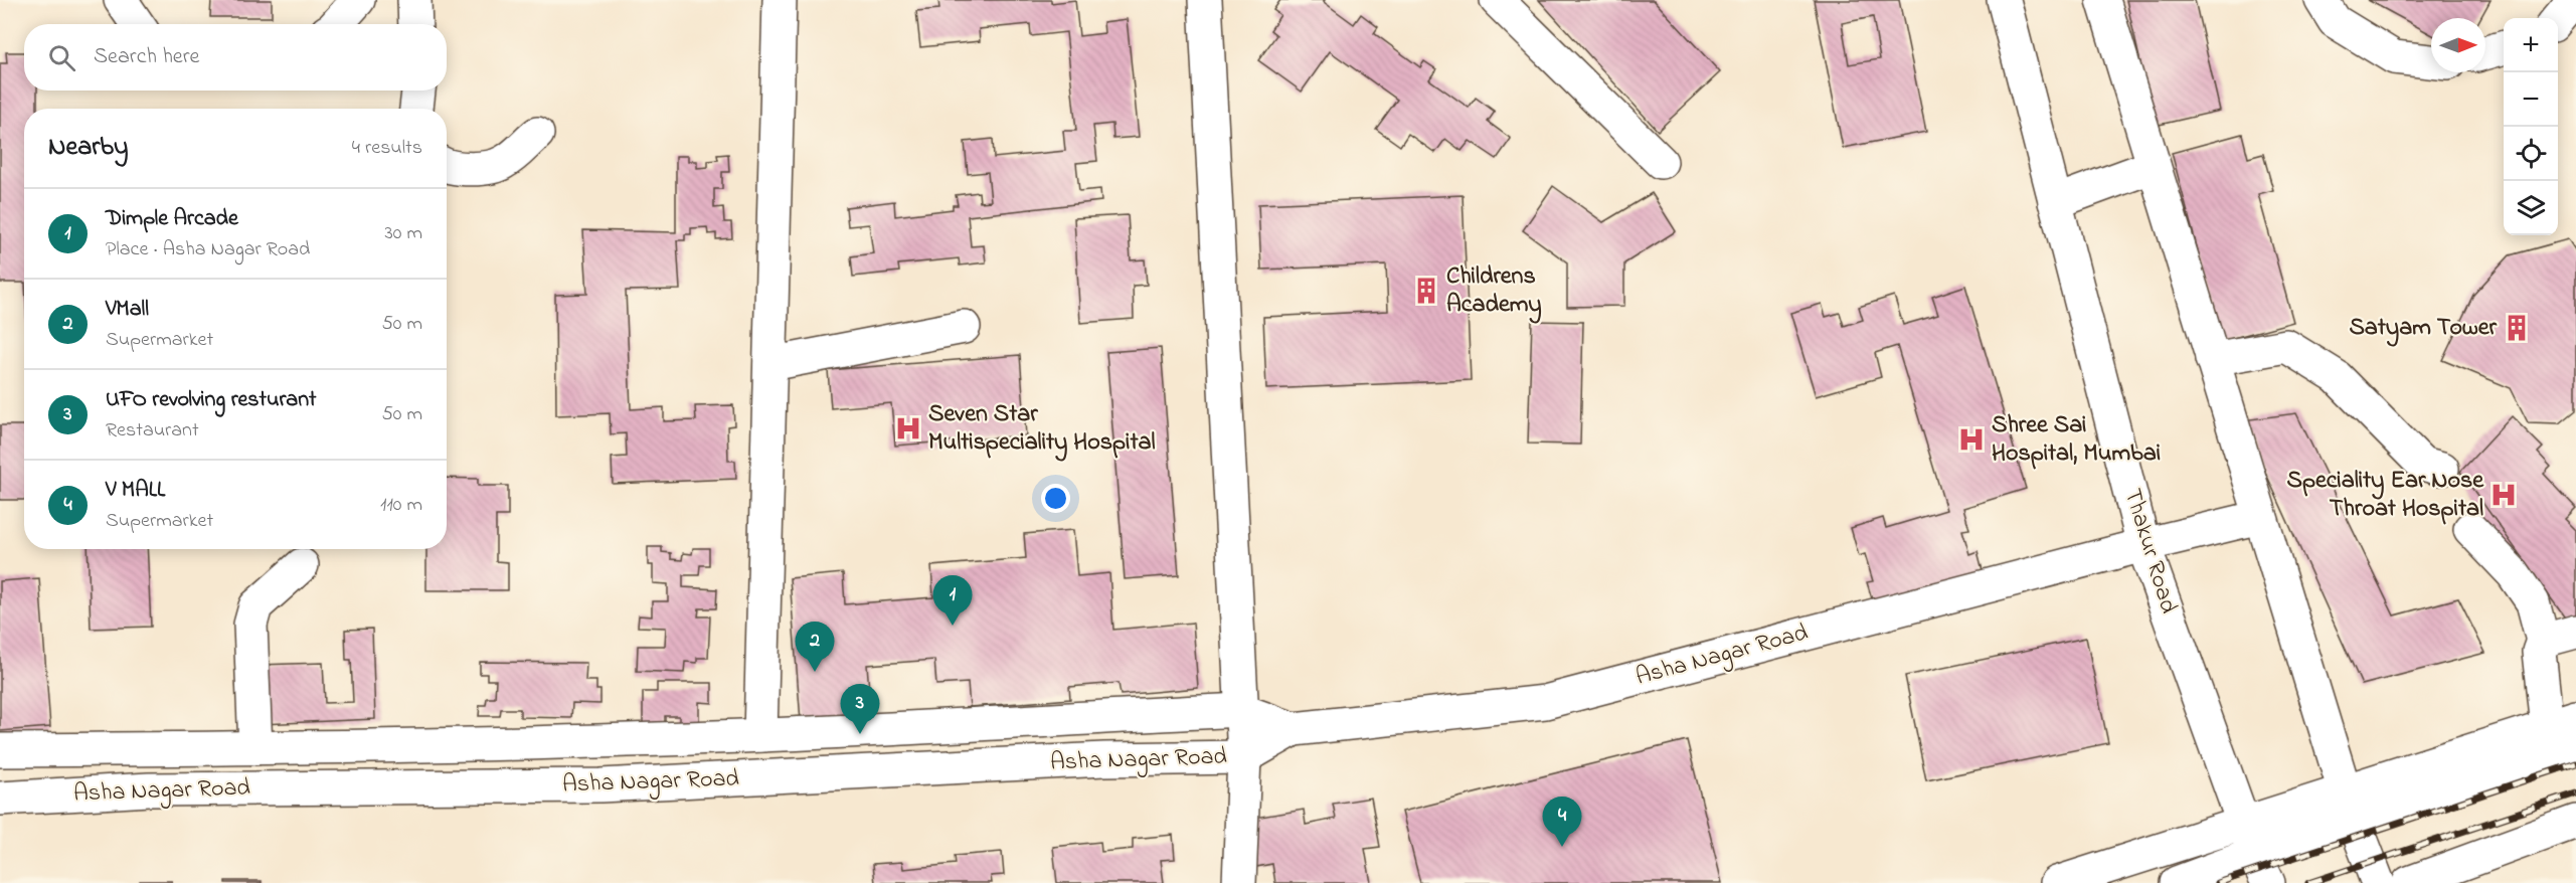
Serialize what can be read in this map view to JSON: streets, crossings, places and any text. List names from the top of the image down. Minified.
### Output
{"streets":{"main road":["Thakur Road","Asha Nagar Road"]},"crossings":[["Thakur Road","Asha Nagar Road"]],"places":{"building":["Childrens Academy","Satyam Tower"],"hospital":["Seven Star Multispeciality Hospital","Shree Sai Hospital, Mumbai","Speciality Ear Nose Throat Hospital"]},"north":"right","page":{"map_buttons":["+","−"],"search":"Search here","heading":["Nearby","4 results"],"list":[{"mark":"1","name":"Dimple Arcade","note":"Place · Asha Nagar Road","value":"30 m"},{"mark":"2","name":"VMall","note":"Supermarket","value":"50 m"},{"mark":"3","name":"UFO revolving resturant","note":"Restaurant","value":"50 m"},{"mark":"4","name":"V MALL","note":"Supermarket","value":"110 m"}],"pins":["1","2","3","4"]}}
